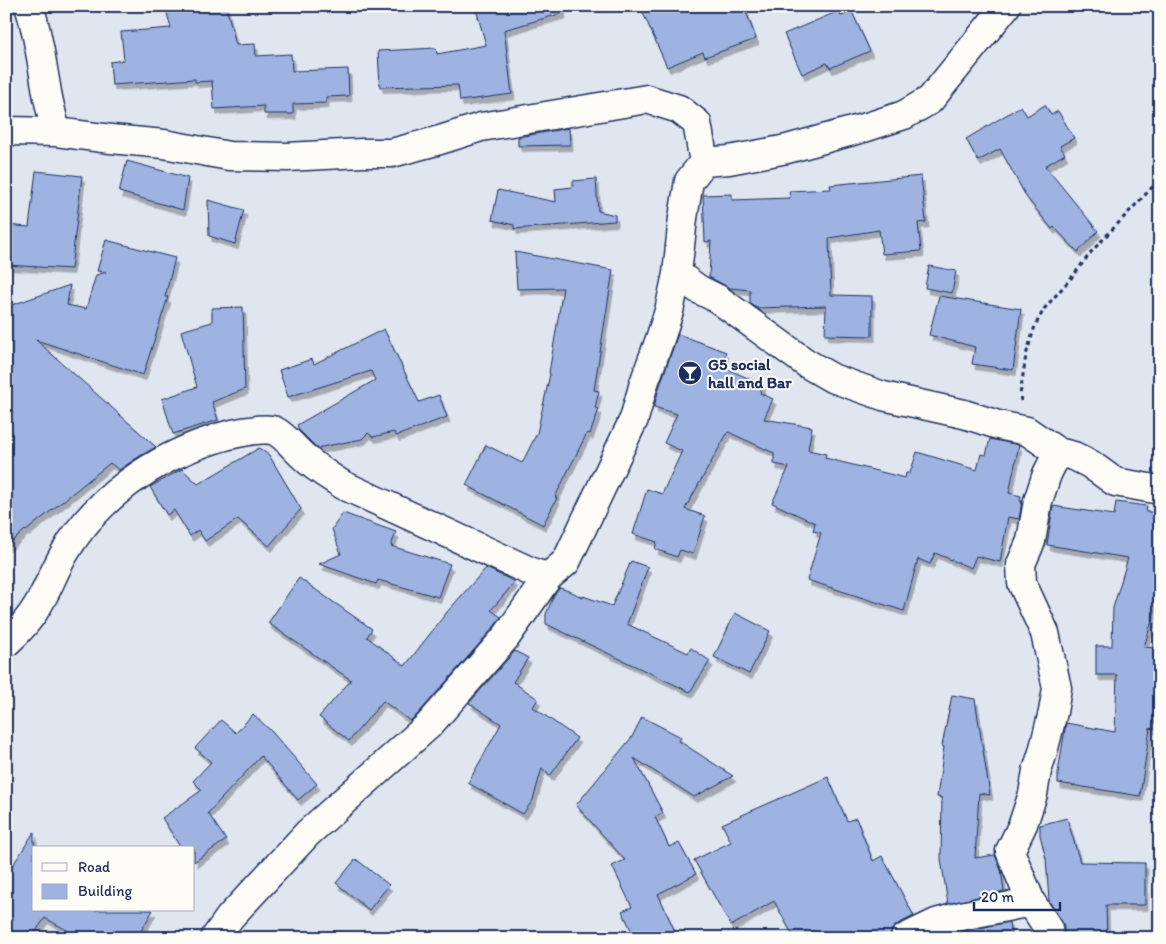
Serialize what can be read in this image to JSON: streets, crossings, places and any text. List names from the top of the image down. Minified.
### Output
{"places":{"bar":["G5 social hall and Bar"]},"legend":["Road","Building"],"scale_bar":"20 m"}
